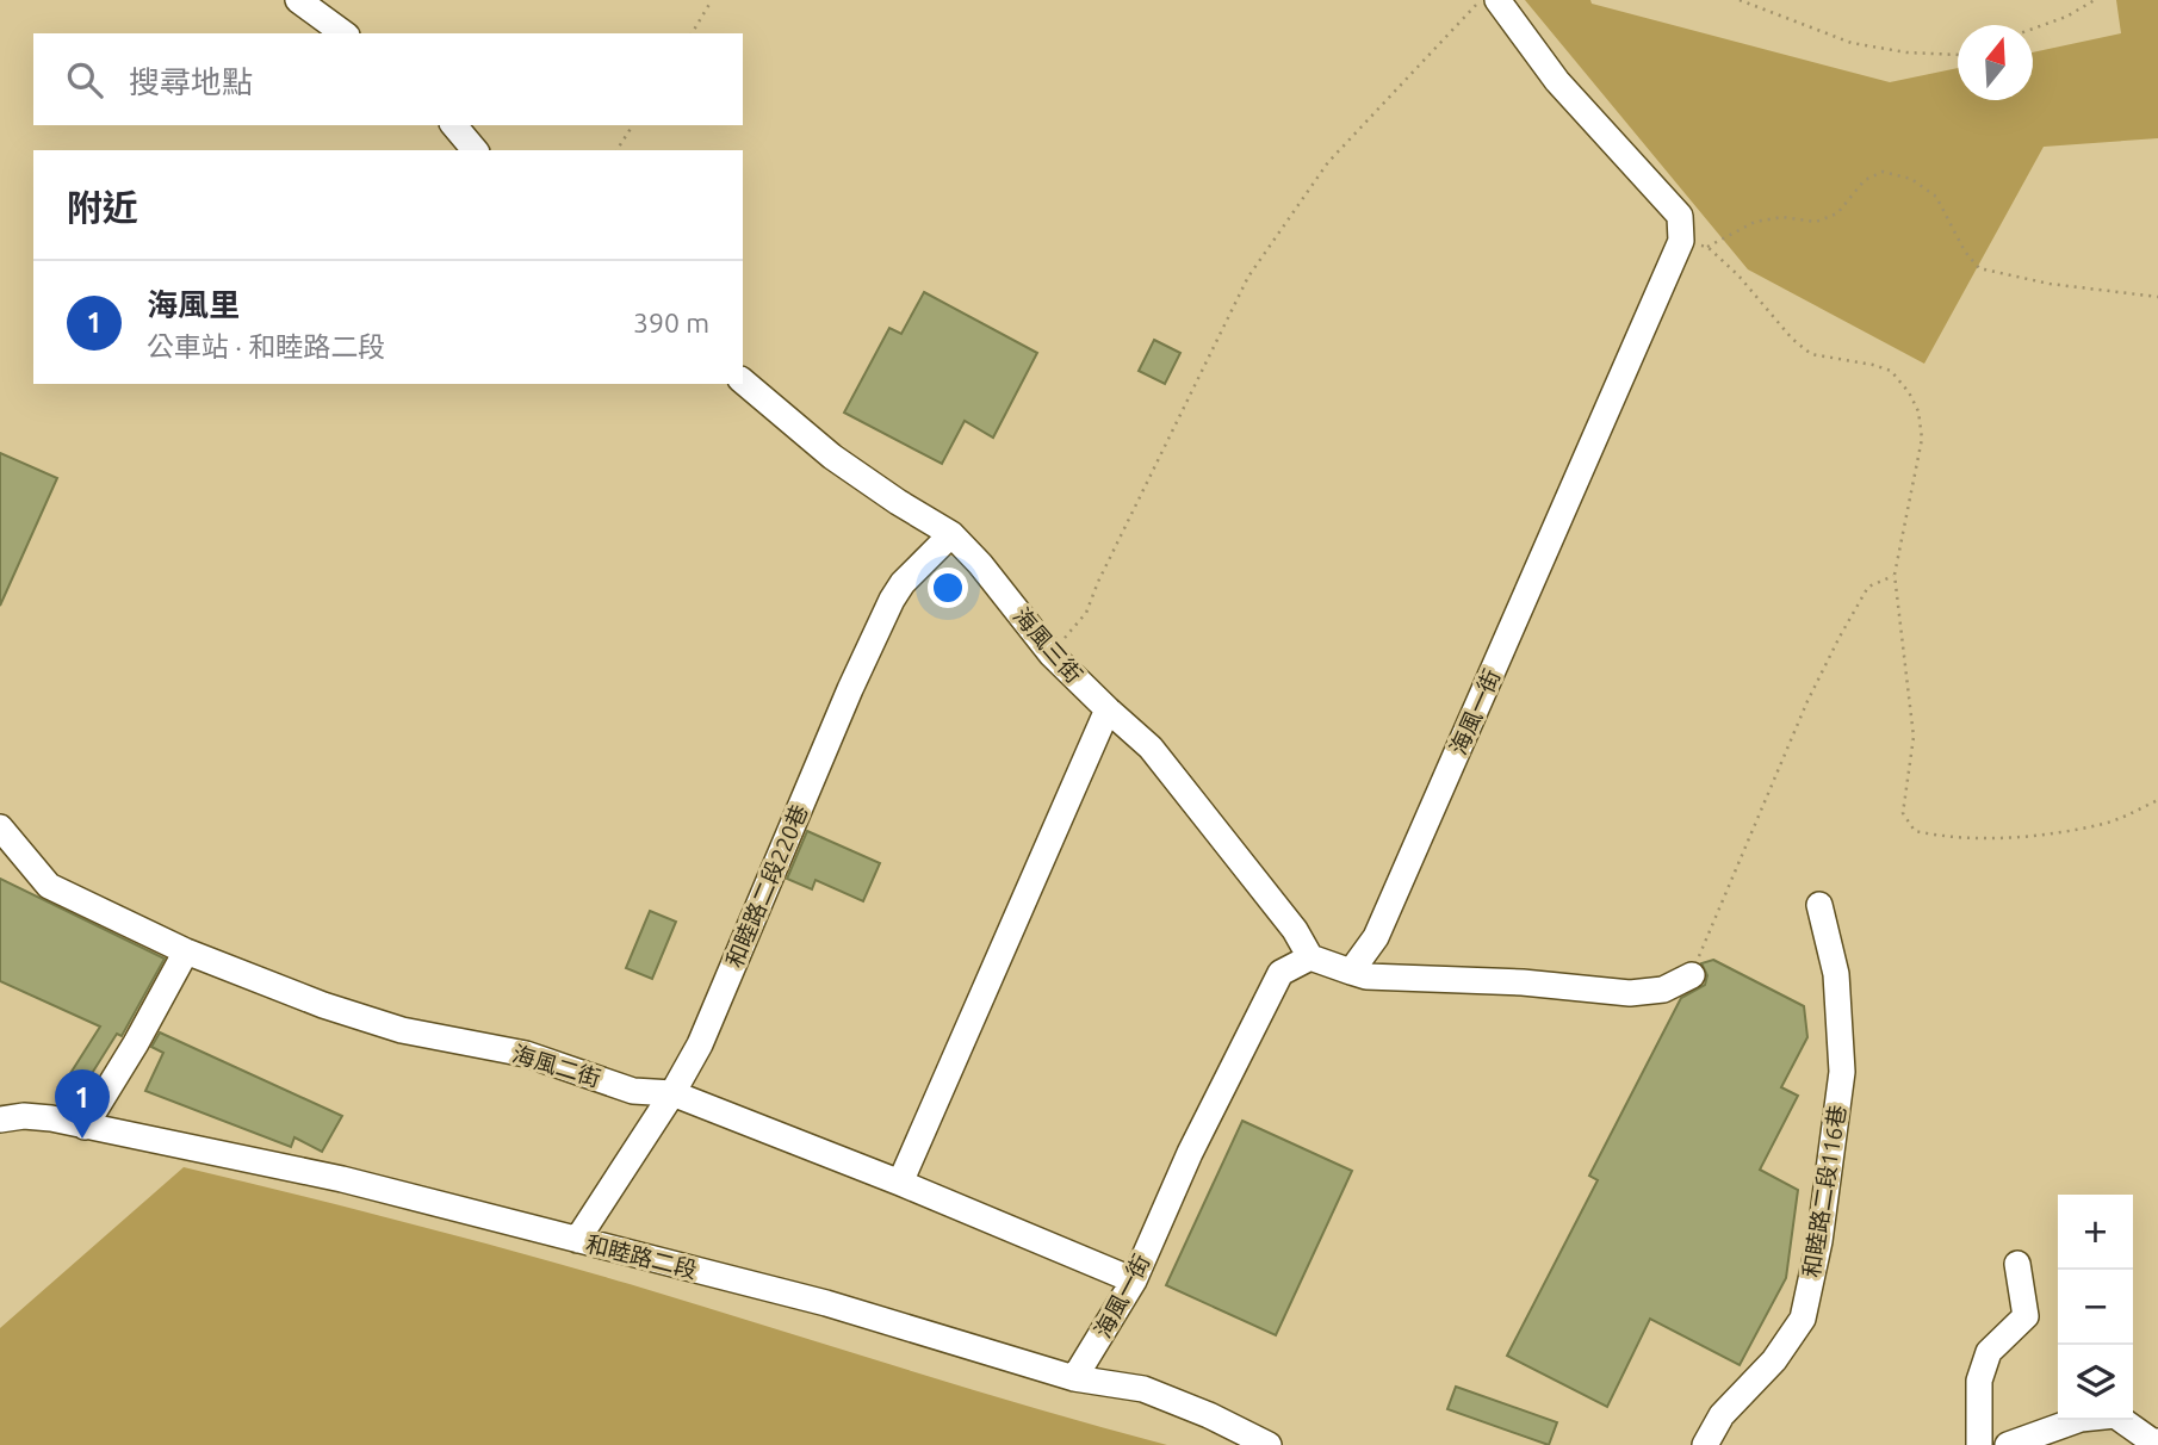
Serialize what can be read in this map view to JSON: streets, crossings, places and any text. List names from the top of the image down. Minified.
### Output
{"streets":{"street":["海風三街","海風一街","和睦路二段220巷","海風二街","和睦路二段116巷","和睦路二段"]},"crossings":[["海風三街","海風一街"],["海風三街","和睦路二段220巷"],["海風一街","海風二街"],["海風一街","和睦路二段"],["和睦路二段220巷","海風二街"],["和睦路二段220巷","和睦路二段"]],"north":"top","page":{"search":"搜尋地點","heading":"附近","list":[{"mark":"1","name":"海風里","note":"公車站 · 和睦路二段","value":"390 m"}],"pins":"1","map_buttons":["+","−"]}}
